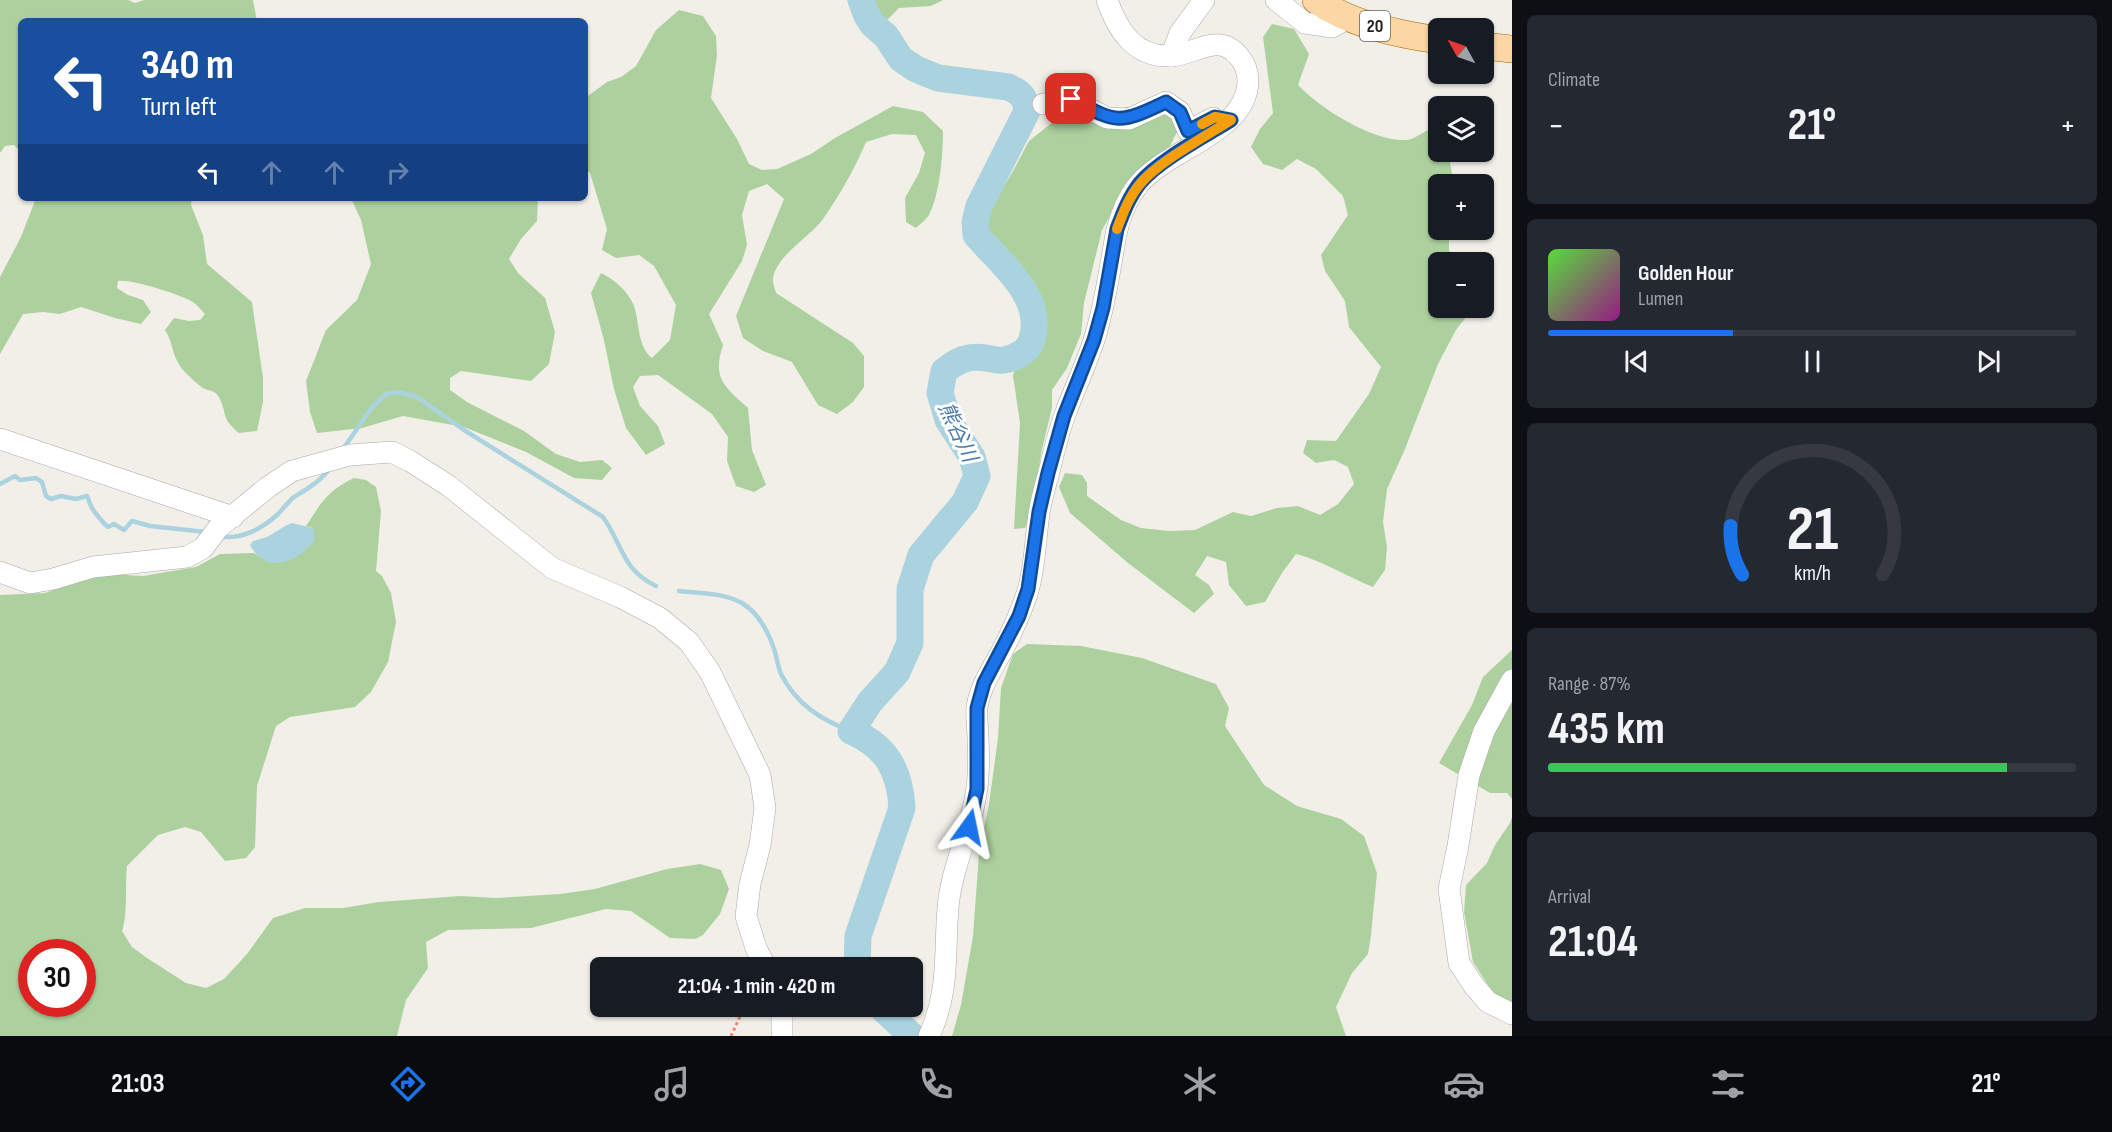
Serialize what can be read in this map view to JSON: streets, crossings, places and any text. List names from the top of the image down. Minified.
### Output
{"streets":{"main road":["20"]},"water":["熊谷川"],"north":"top left","page":{"tile":["Climate",["Range · 87%","435 km"],["Arrival","21:04"]],"map_buttons":["+","−"],"turn":["340 m","Turn left"],"heat":["−","21°","+"],"song":["Golden Hour","Lumen"],"limit":"30","trip":"21:04 · 1 min · 420 m","tabs":["21:03","21°"],"gauge":["21","km/h"]}}
